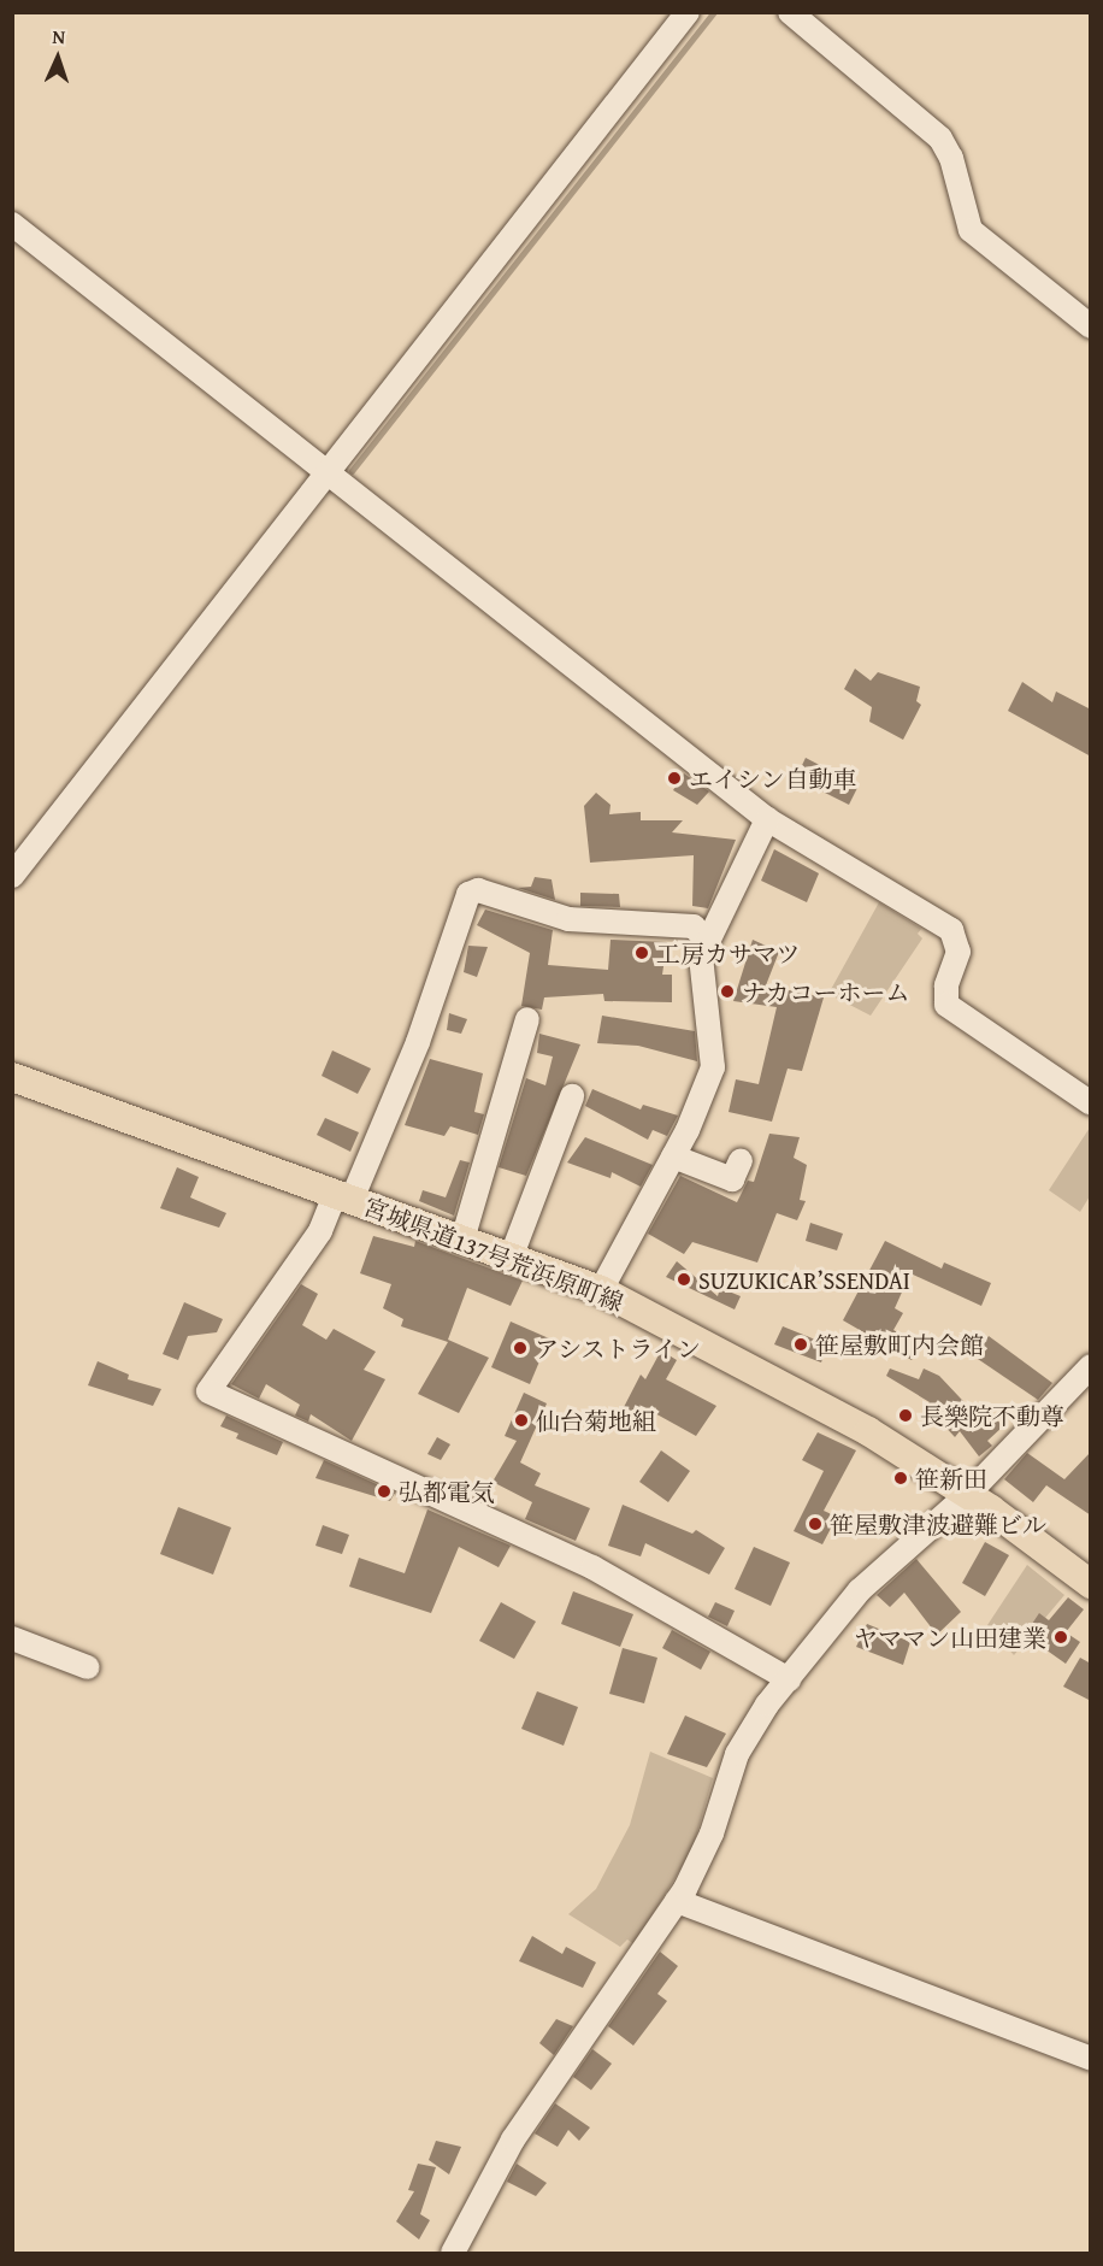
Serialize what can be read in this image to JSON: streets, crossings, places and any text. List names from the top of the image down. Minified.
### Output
{"streets":{"main road":["宮城県道137号荒浜原町線"]},"places":["エイシン自動車","工房カサマツ","ナカコーホーム","SUZUKICAR’SSENDAI","笹屋敷町内会館","アシストライン","長樂院不動尊","仙台菊地組","笹新田","弘都電気","笹屋敷津波避難ビル","ヤママン山田建業"],"north":"top"}
